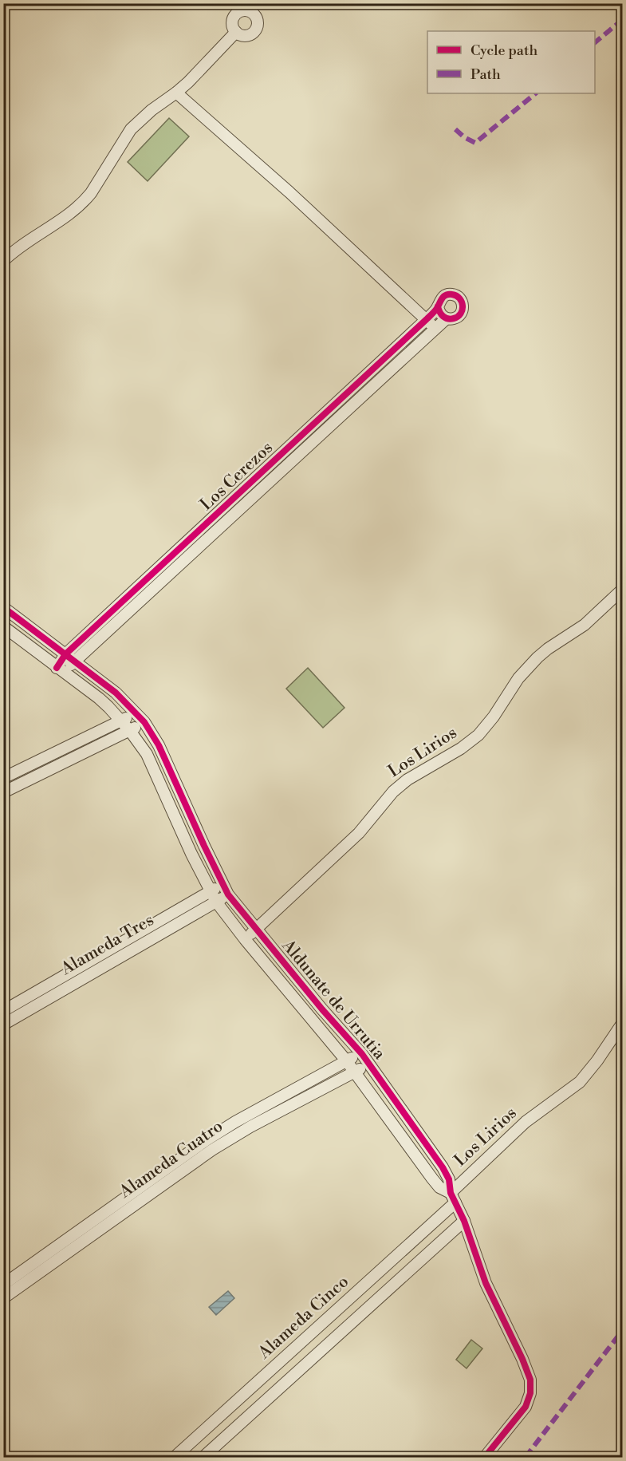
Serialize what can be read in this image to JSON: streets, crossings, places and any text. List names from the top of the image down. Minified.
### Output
{"streets":{"street":["Los Cerezos","Los Lirios","Alameda Tres","Aldunate de Urrutia","Alameda Cuatro","Alameda Cinco"]},"crossings":[["Los Cerezos","Aldunate de Urrutia"],["Los Lirios","Aldunate de Urrutia"],["Los Lirios","Alameda Cinco"],["Alameda Tres","Aldunate de Urrutia"],["Aldunate de Urrutia","Alameda Cuatro"],["Aldunate de Urrutia","Alameda Cinco"]],"legend":["Cycle path","Path"]}
